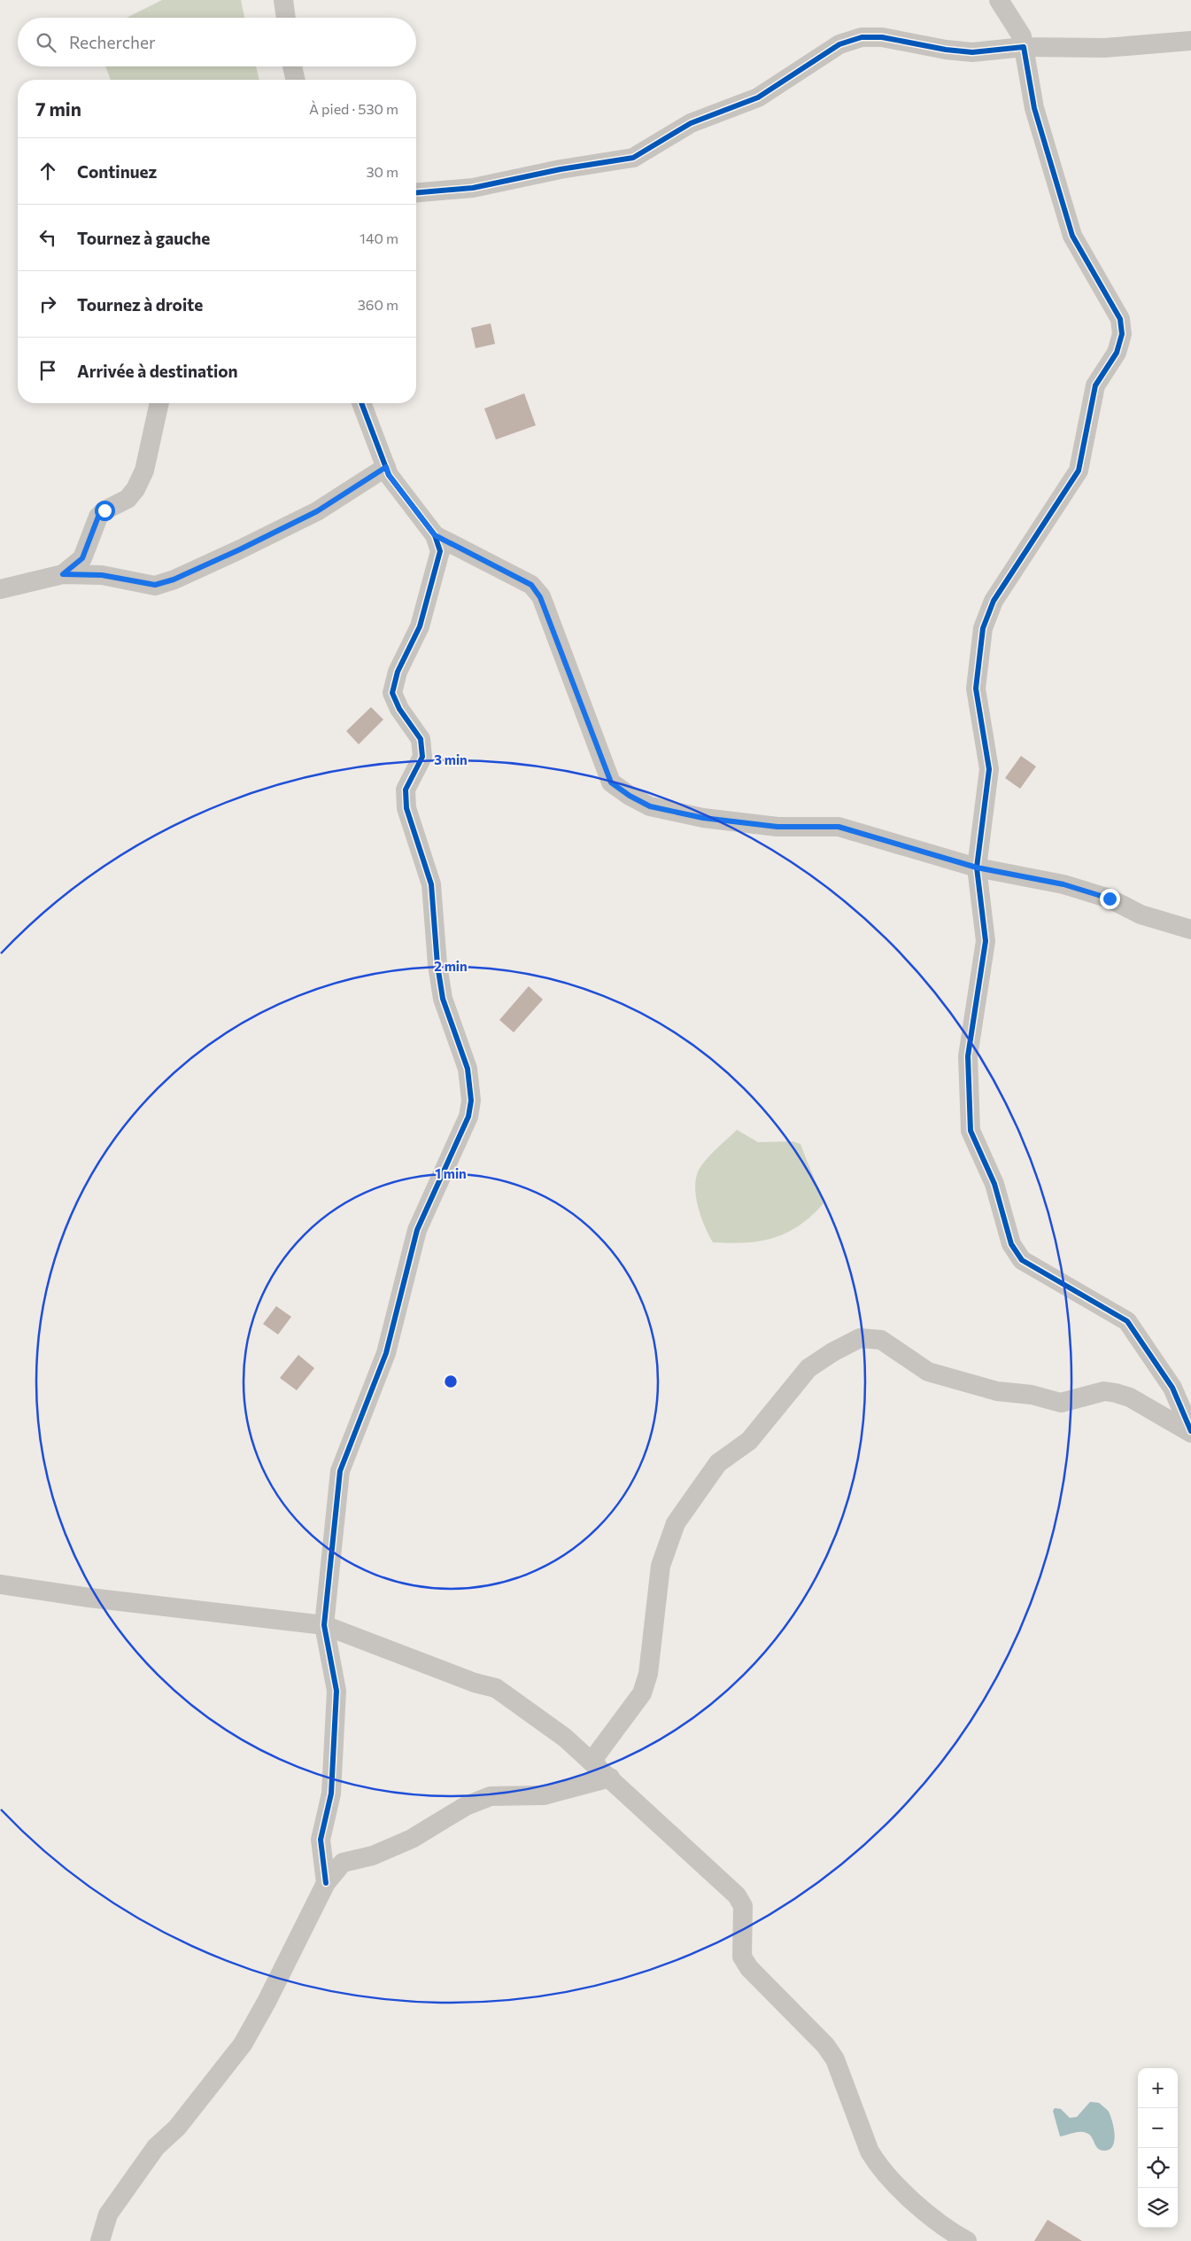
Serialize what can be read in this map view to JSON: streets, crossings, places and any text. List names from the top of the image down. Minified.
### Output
{"page":{"search":"Rechercher","heading":["7 min","À pied · 530 m"],"list":[["Continuez","30 m"],["Tournez à gauche","140 m"],["Tournez à droite","360 m"],"Arrivée à destination"],"map_buttons":["+","−"]},"rings":["3 min","2 min","1 min"]}
